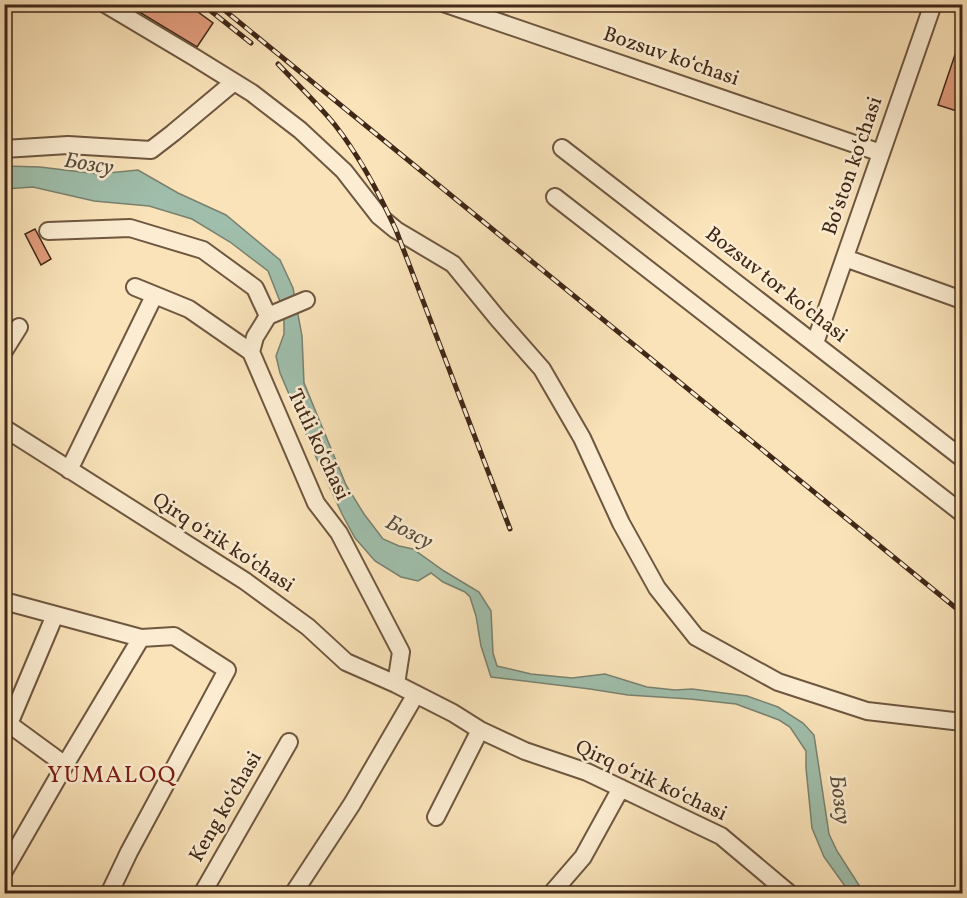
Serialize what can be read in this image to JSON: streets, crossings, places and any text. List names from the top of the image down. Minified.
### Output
{"streets":{"street":["Bozsuv ko‘chasi","Bo‘ston ko‘chasi","Bozsuv tor ko‘chasi","Tutli ko‘chasi","Qirq o‘rik ko‘chasi","Keng ko‘chasi"]},"crossings":[["Bozsuv ko‘chasi","Bo‘ston ko‘chasi"],["Bo‘ston ko‘chasi","Bozsuv tor ko‘chasi"],["Tutli ko‘chasi","Qirq o‘rik ko‘chasi"]],"districts":["YUMALOQ"],"water":["Бозсу"]}
